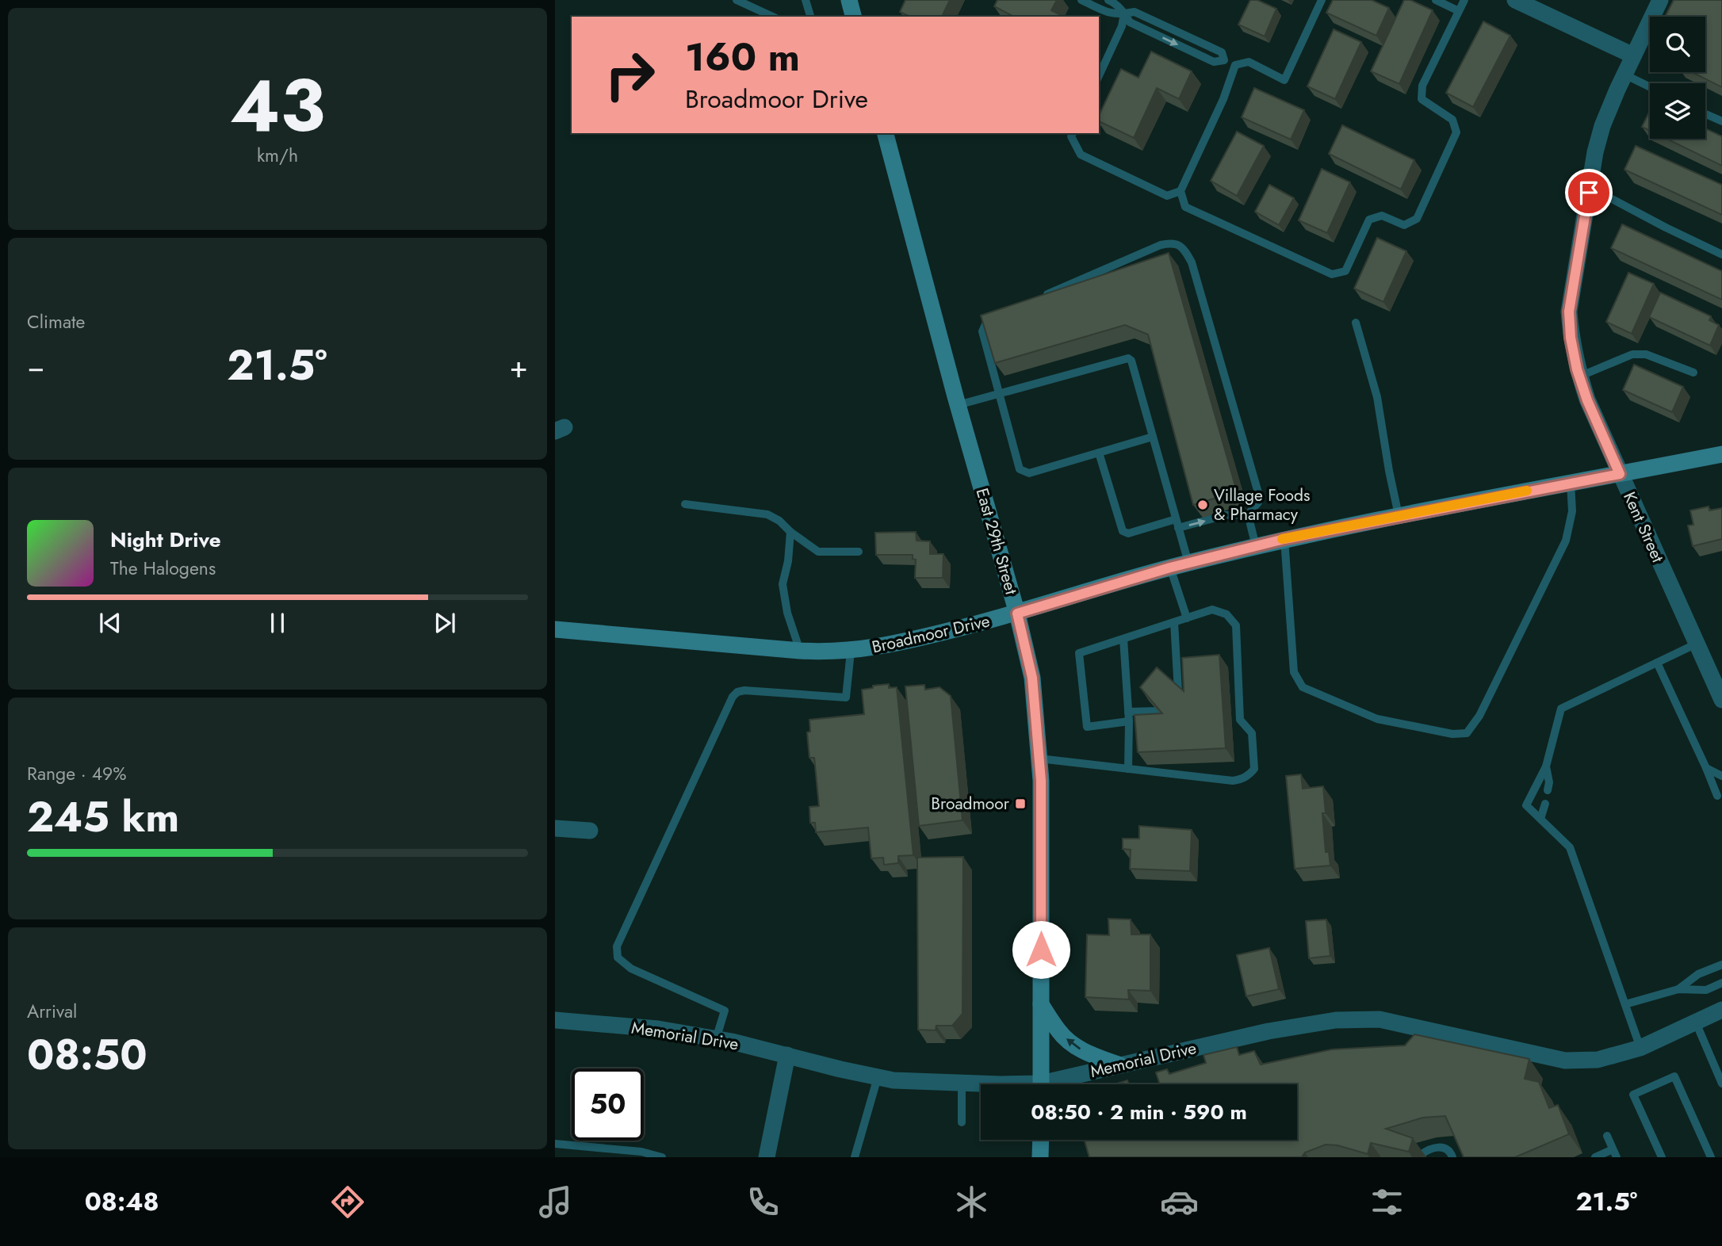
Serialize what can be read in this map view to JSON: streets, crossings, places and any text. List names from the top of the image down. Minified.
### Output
{"streets":{"street":["Kent Street","East 29th Street","Broadmoor Drive","Memorial Drive"]},"crossings":[["Kent Street","Broadmoor Drive"],["East 29th Street","Broadmoor Drive"]],"places":{"other":["Village Foods & Pharmacy"],"transit":["Broadmoor"]},"page":{"tile":[["43","km/h"],"Climate",["Range · 49%","245 km"],["Arrival","08:50"]],"turn":["160 m","Broadmoor Drive"],"heat":["−","21.5°","+"],"song":["Night Drive","The Halogens"],"limit":"50","trip":"08:50 · 2 min · 590 m","tabs":["08:48","21.5°"]}}
